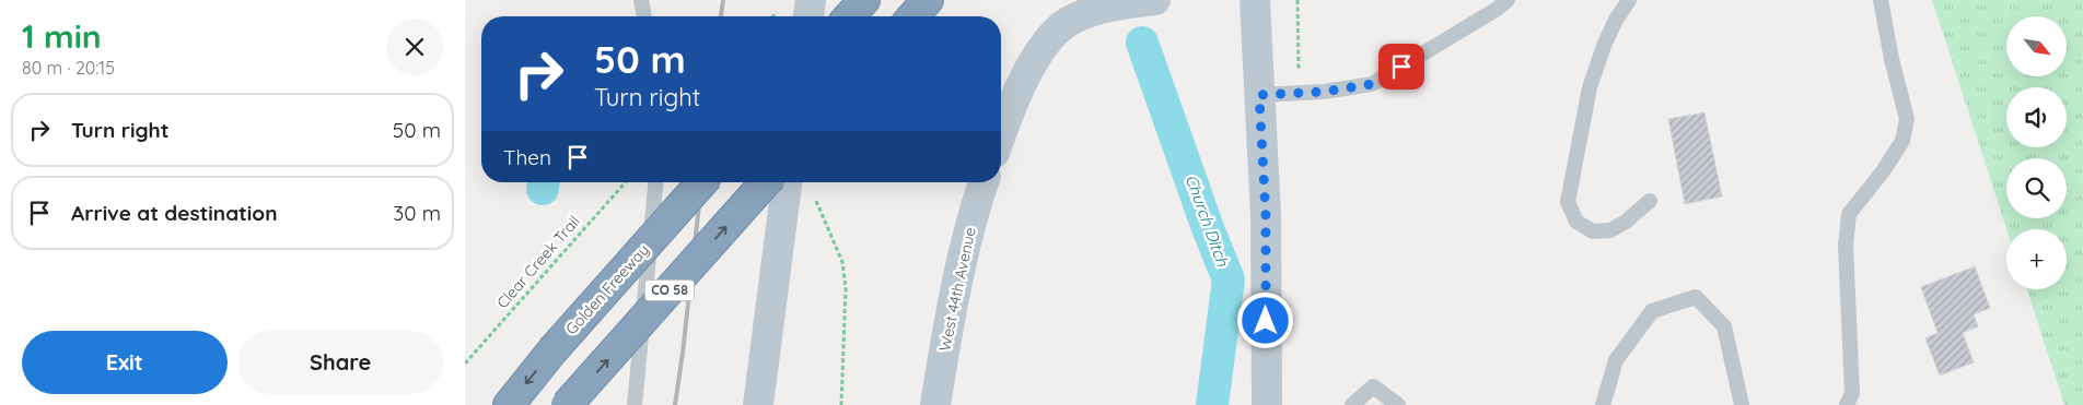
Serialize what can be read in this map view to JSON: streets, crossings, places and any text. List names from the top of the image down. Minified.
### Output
{"streets":{"highway":["Golden Freeway","CO 58"],"street":["West 44th Avenue"],"path":["Clear Creek Trail"]},"water":["Church Ditch"],"north":"bottom right","page":{"heading":["1 min","80 m · 20:15"],"map_buttons":"+","turn":["50 m","Turn right"],"list":[{"name":"Turn right","value":"50 m"},{"name":"Arrive at destination","value":"30 m"}],"then":"Then","buttons":["Exit","Share"]}}
